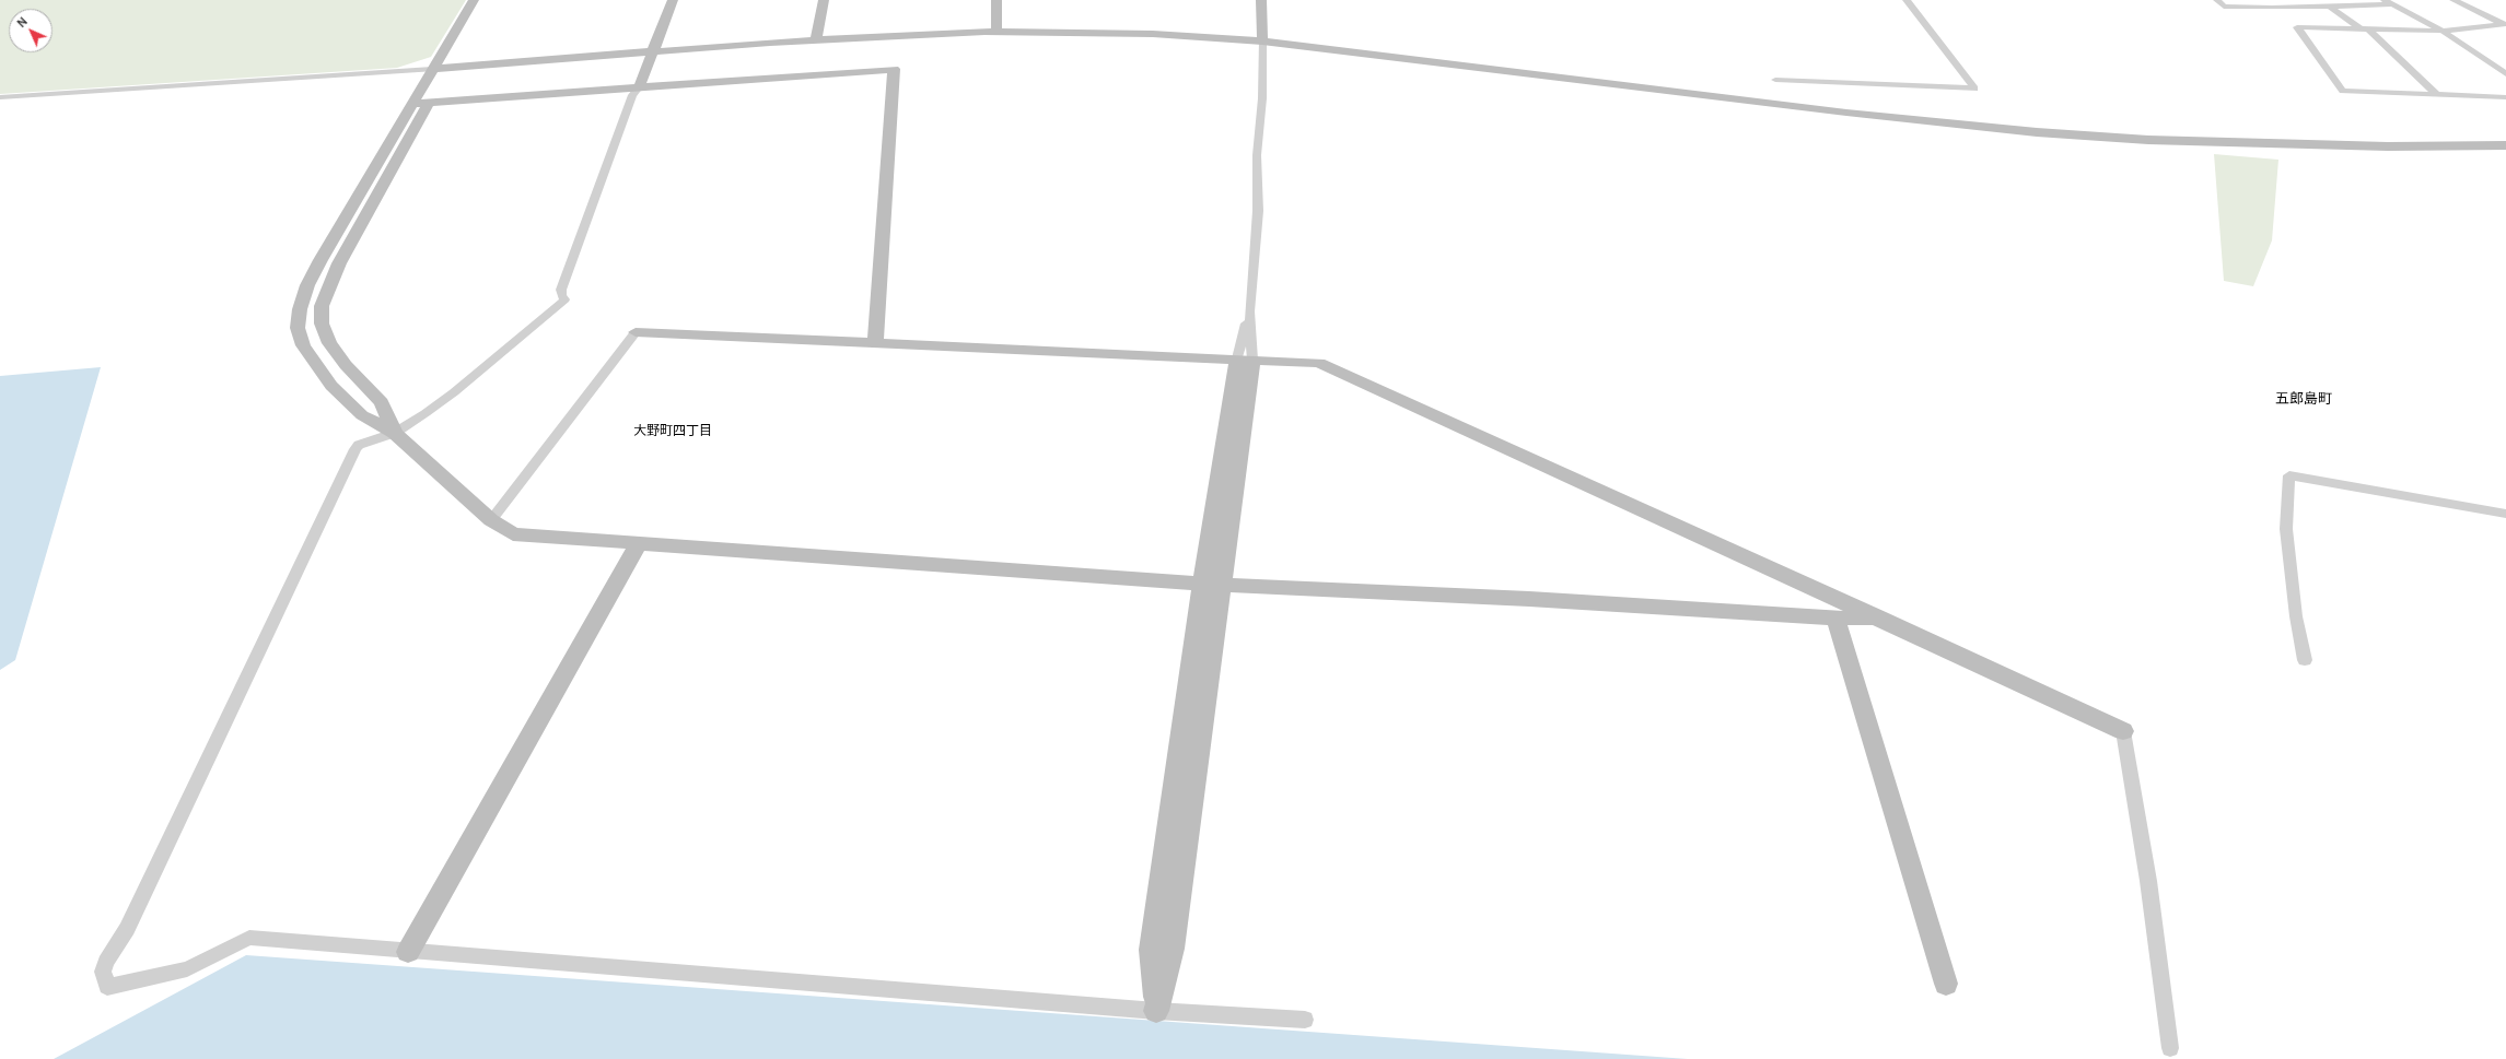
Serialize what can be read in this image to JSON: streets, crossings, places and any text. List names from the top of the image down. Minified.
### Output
{"districts":["五郎島町","大野町四丁目"],"north":"top left"}
